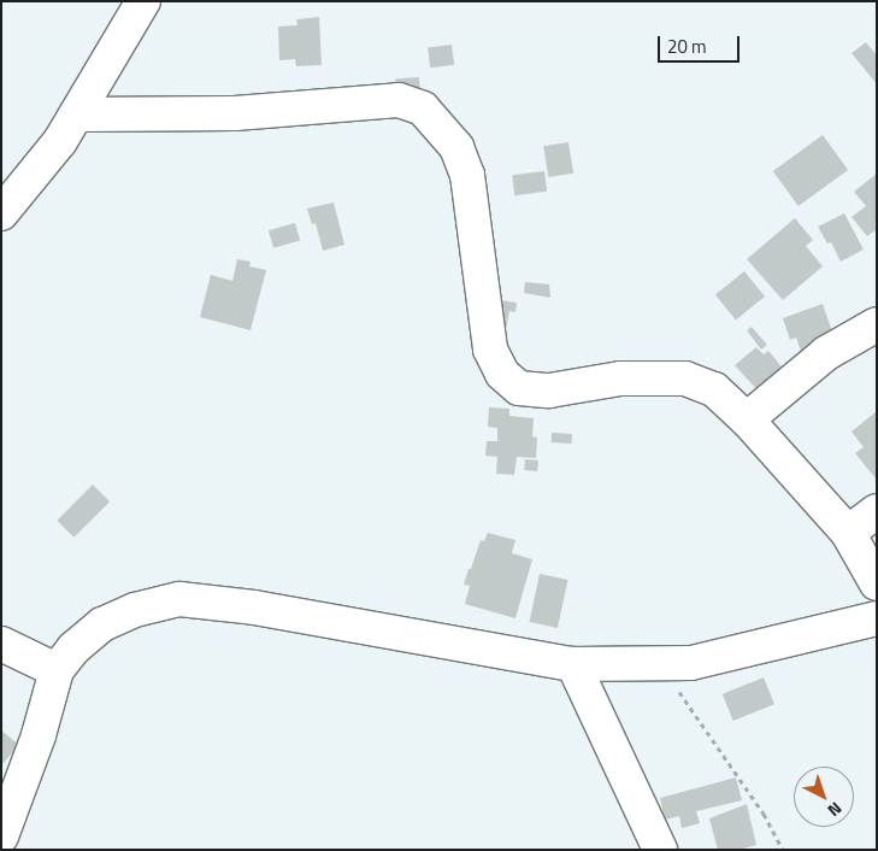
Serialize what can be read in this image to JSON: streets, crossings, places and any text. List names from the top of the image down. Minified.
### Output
{"scale_bar":"20 m","north":"bottom right"}
